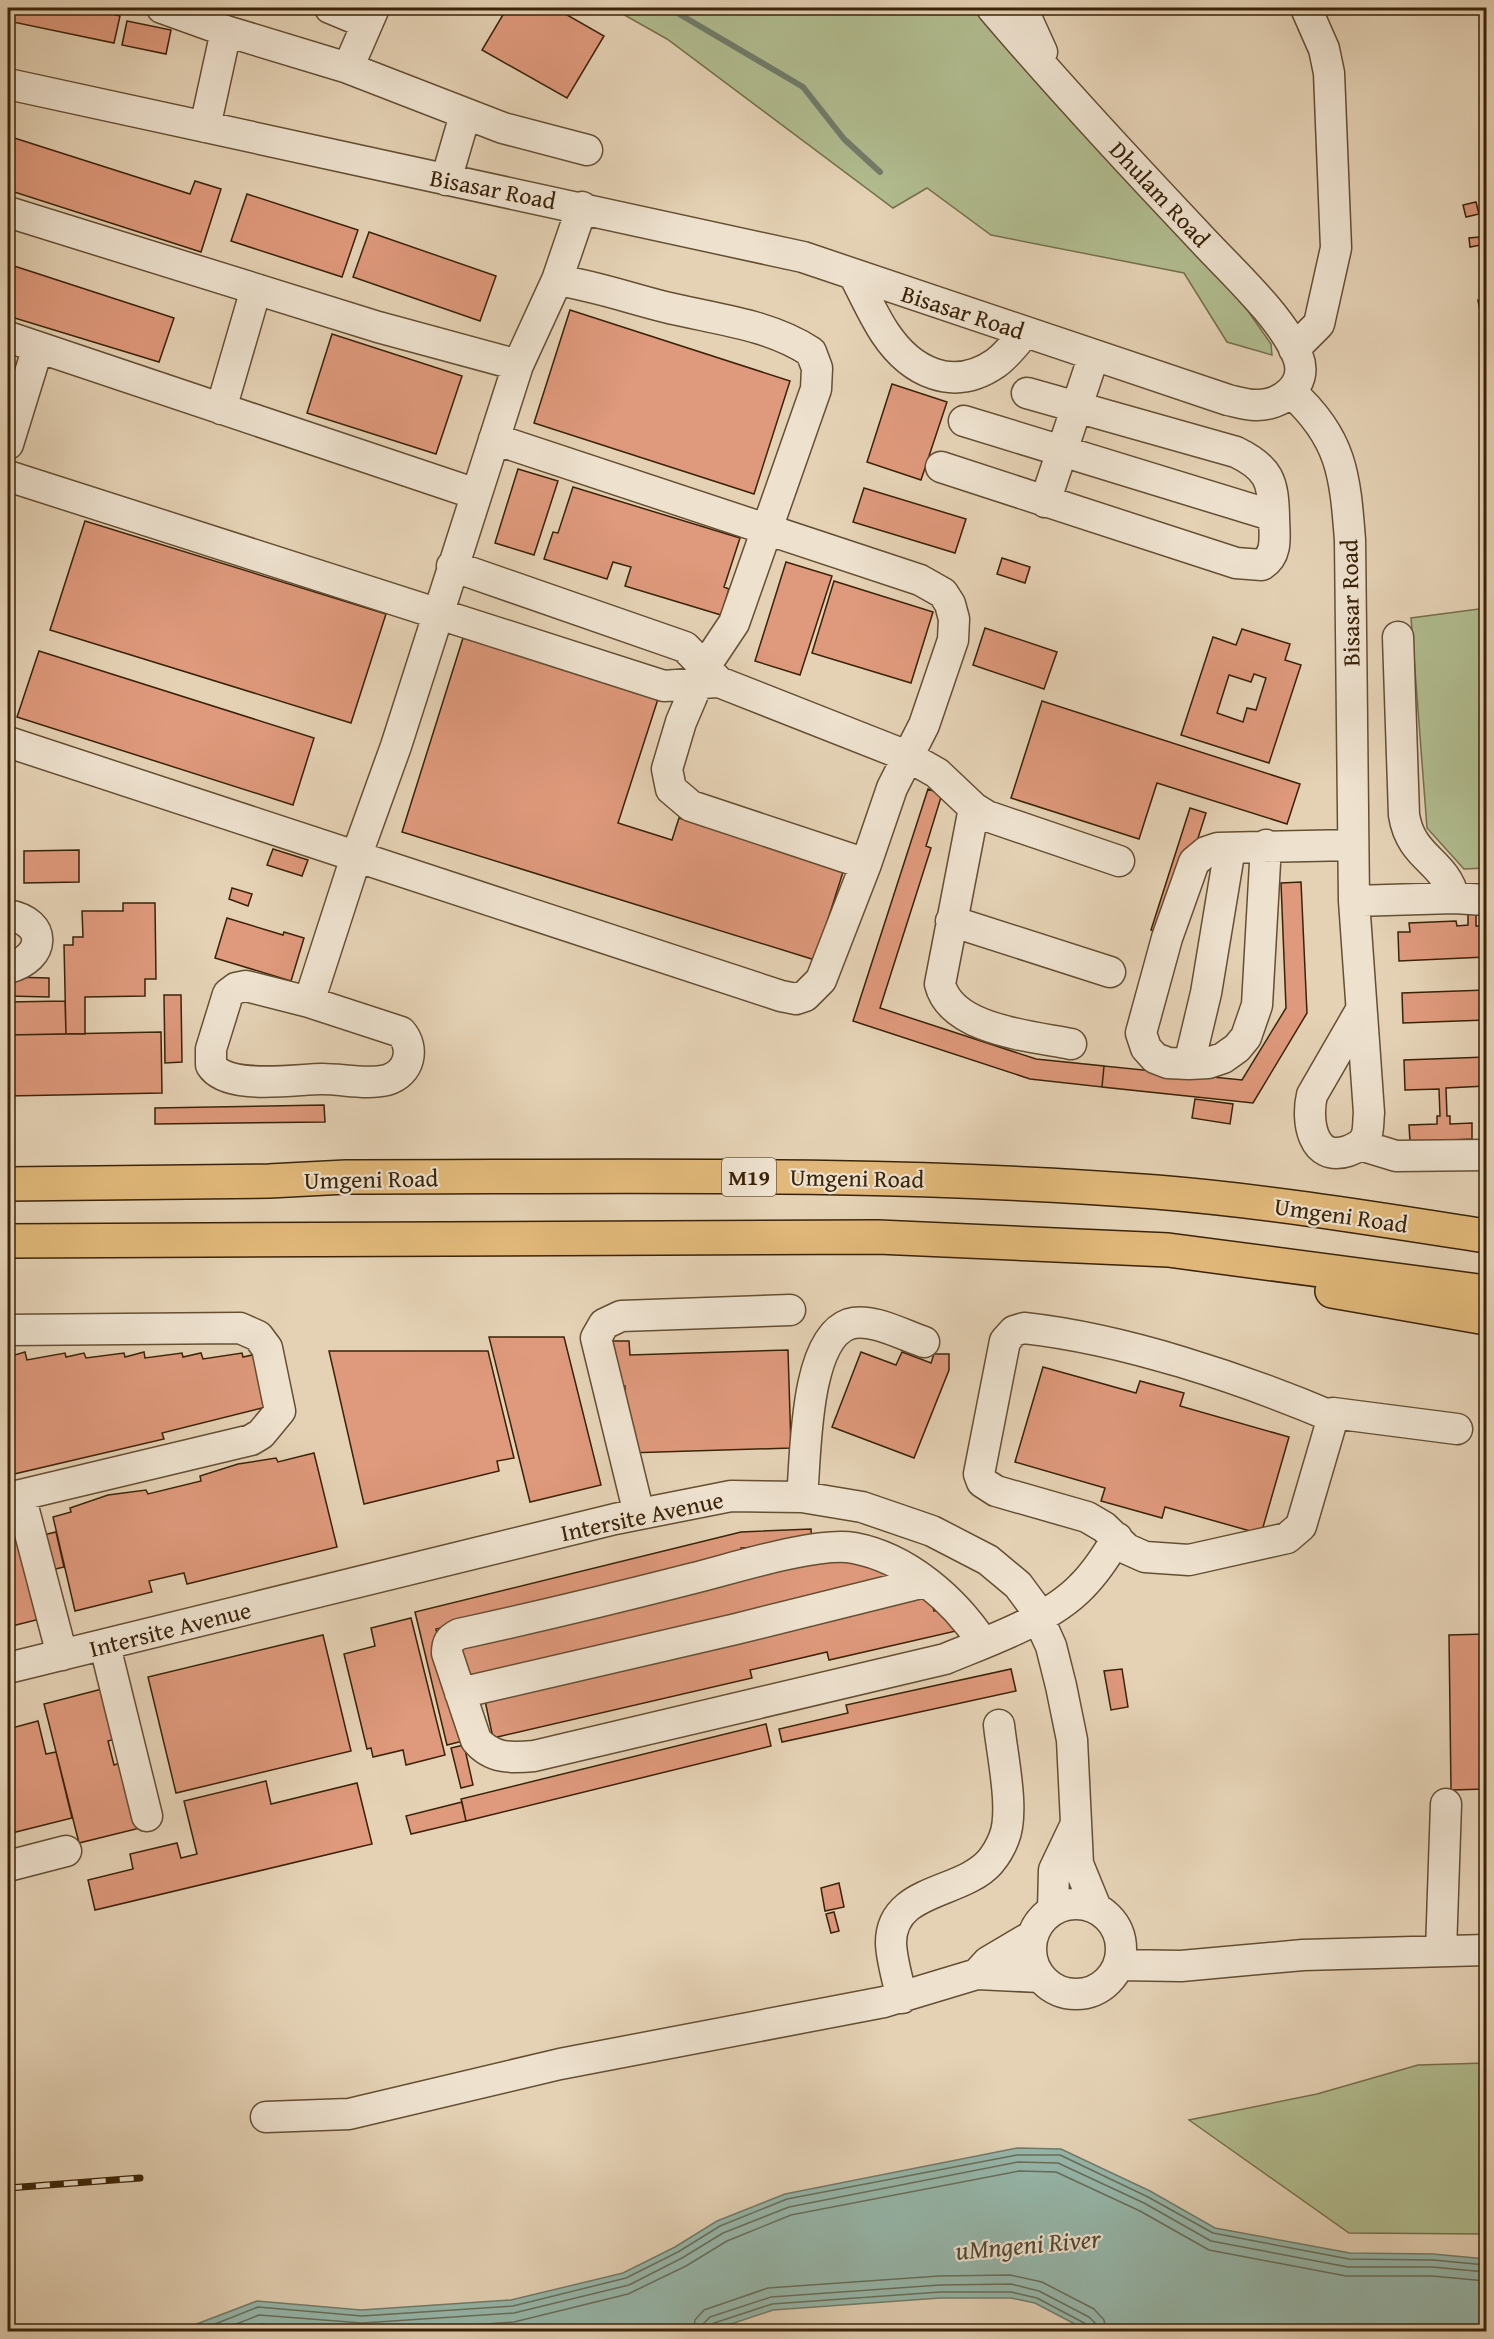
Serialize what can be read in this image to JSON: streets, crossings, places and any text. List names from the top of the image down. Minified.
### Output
{"streets":{"highway":["M19","Umgeni Road"],"street":["Bisasar Road","Dhulam Road","Intersite Avenue"]},"crossings":[["Bisasar Road","Dhulam Road"]],"water":["uMngeni River"]}
